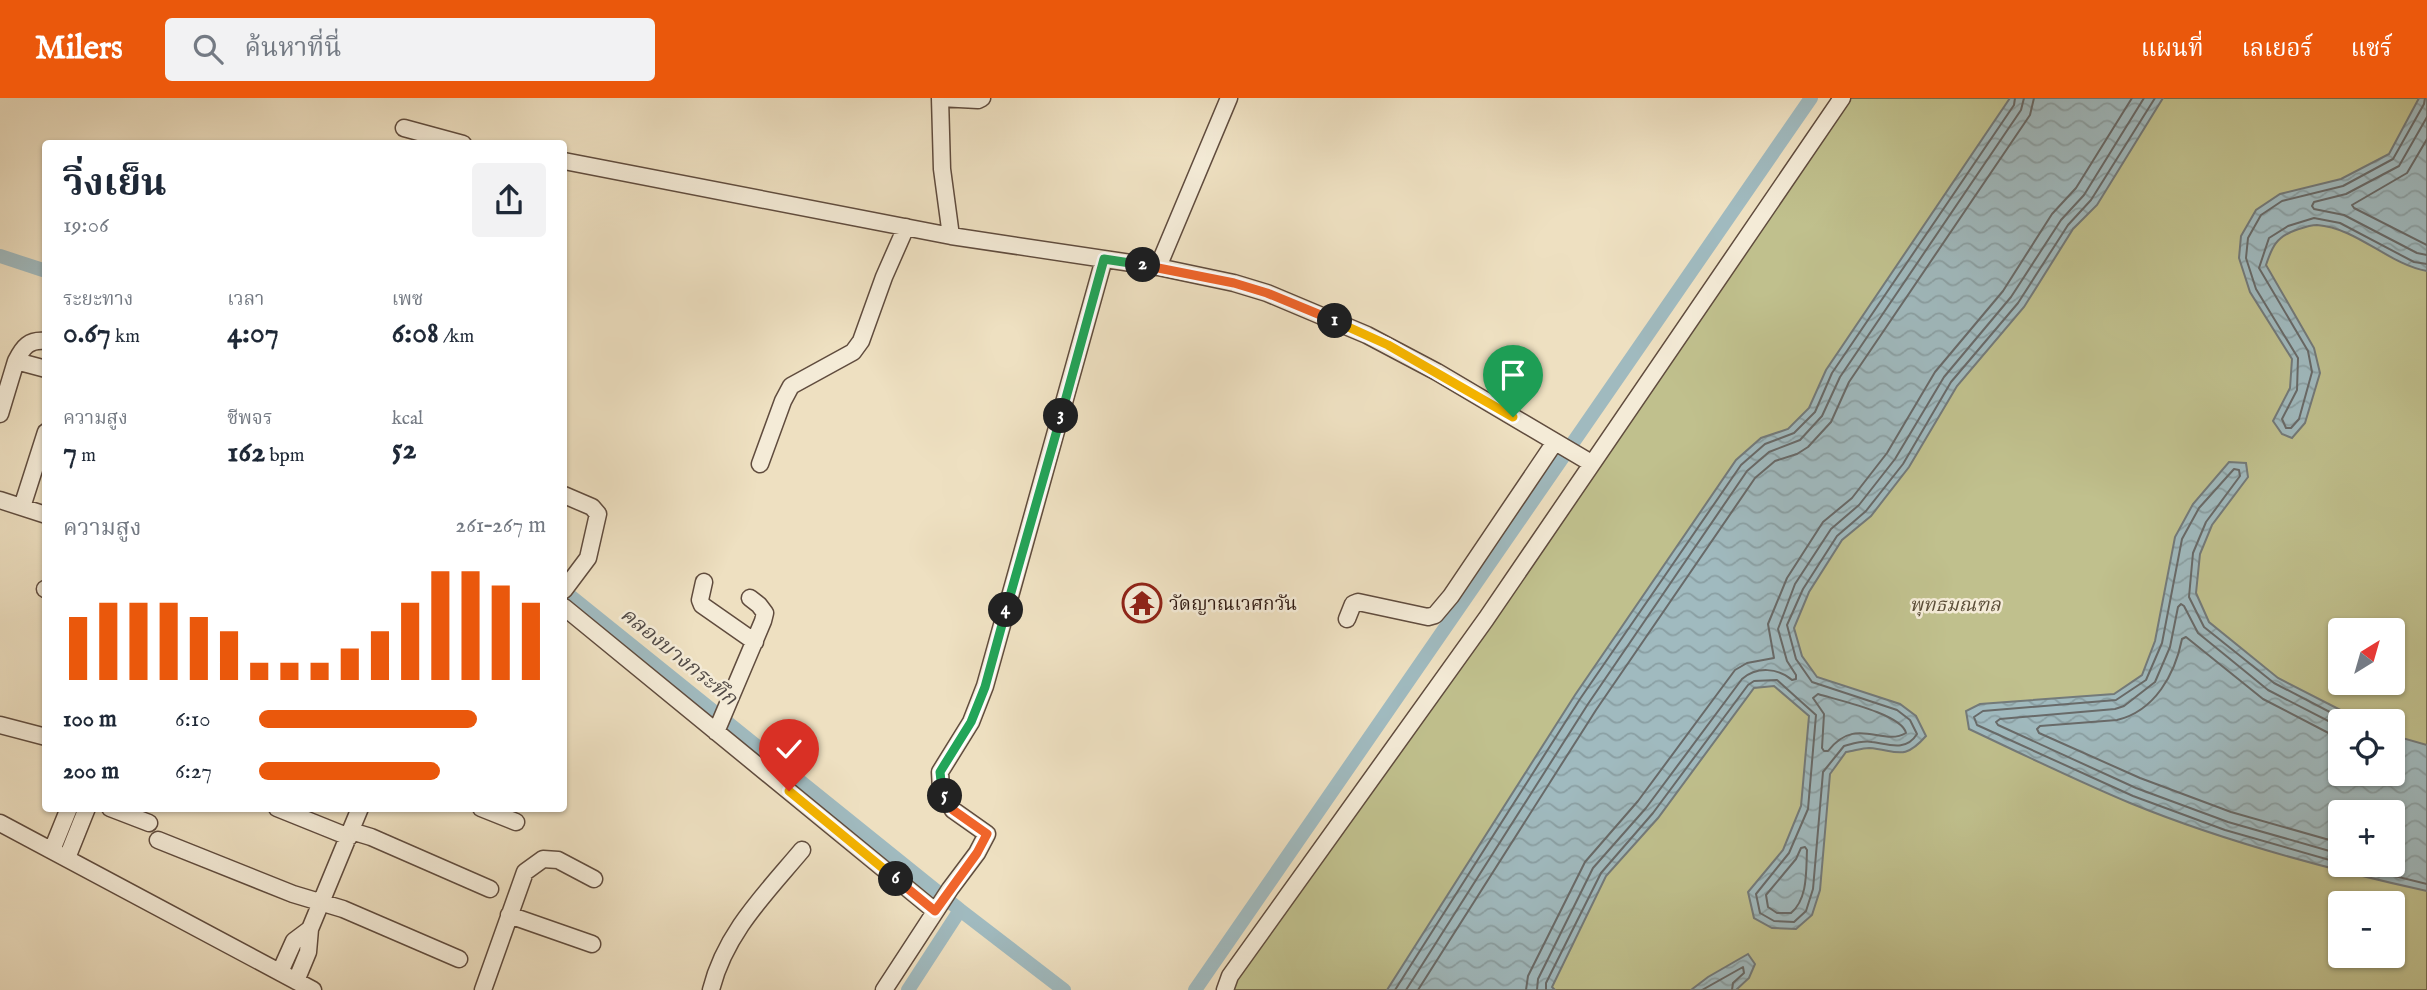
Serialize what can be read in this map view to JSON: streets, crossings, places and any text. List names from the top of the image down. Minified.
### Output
{"water":["คลองบางกระทึก"],"parks":["พุทธมณฑล"],"places":{"temple":["วัดญาณเวศกวัน"]},"north":"top right","page":{"header":"Milers","search":"ค้นหาที่นี่","nav":["แผนที่","เลเยอร์","แชร์"],"heading":["วิ่งเย็น","19:06"],"pins":["2","1","3","4","5","6"],"stats":[["ระยะทาง","0.67 km"],["เวลา","4:07"],["เพซ","6:08 /km"],["ความสูง","7 m"],["ชีพจร","162 bpm"],["kcal","52"]],"chart":["ความสูง","261–267 m"],"map_buttons":["+","−"],"list":[{"name":"100 m","note":"6:10"},{"name":"200 m","note":"6:27"}]}}
